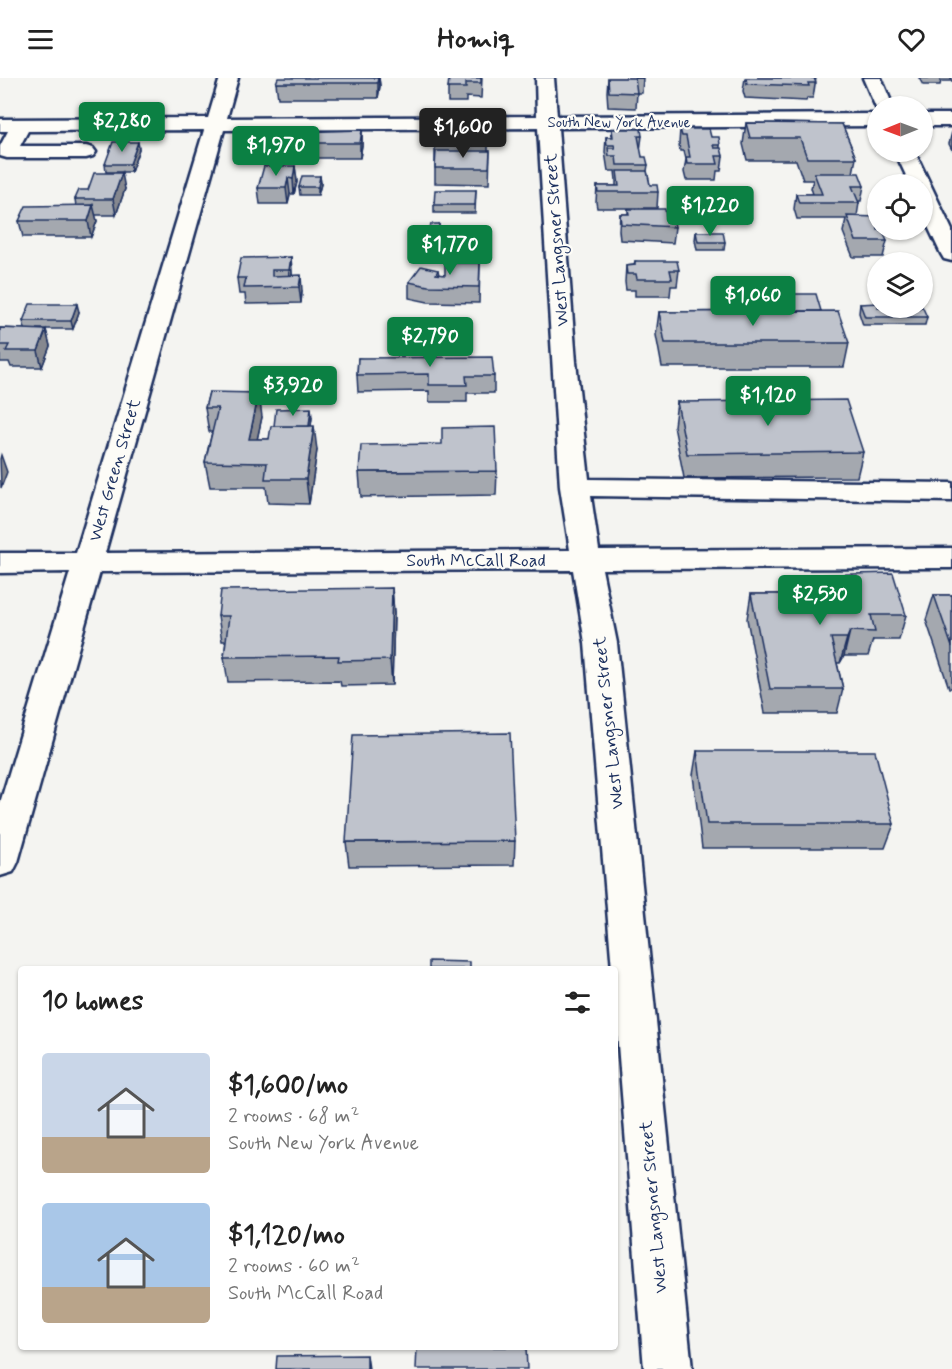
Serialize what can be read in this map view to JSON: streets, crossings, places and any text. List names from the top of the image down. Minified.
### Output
{"streets":{"street":["South New York Avenue","West Langsner Street","West Green Street","South McCall Road"]},"crossings":[["South New York Avenue","West Langsner Street"],["South New York Avenue","West Green Street"],["West Langsner Street","South McCall Road"],["West Green Street","South McCall Road"]],"north":"left","page":{"header":"Homiq","price":["$2,280","$1,600","$1,970","$1,220","$1,770","$1,060","$2,790","$3,920","$1,120","$2,530"],"heading":"10 homes","list":[{"name":"$1,600/mo","note":"2 rooms · 68 m² · South New York Avenue"},{"name":"$1,120/mo","note":"2 rooms · 60 m² · South McCall Road"}]}}
